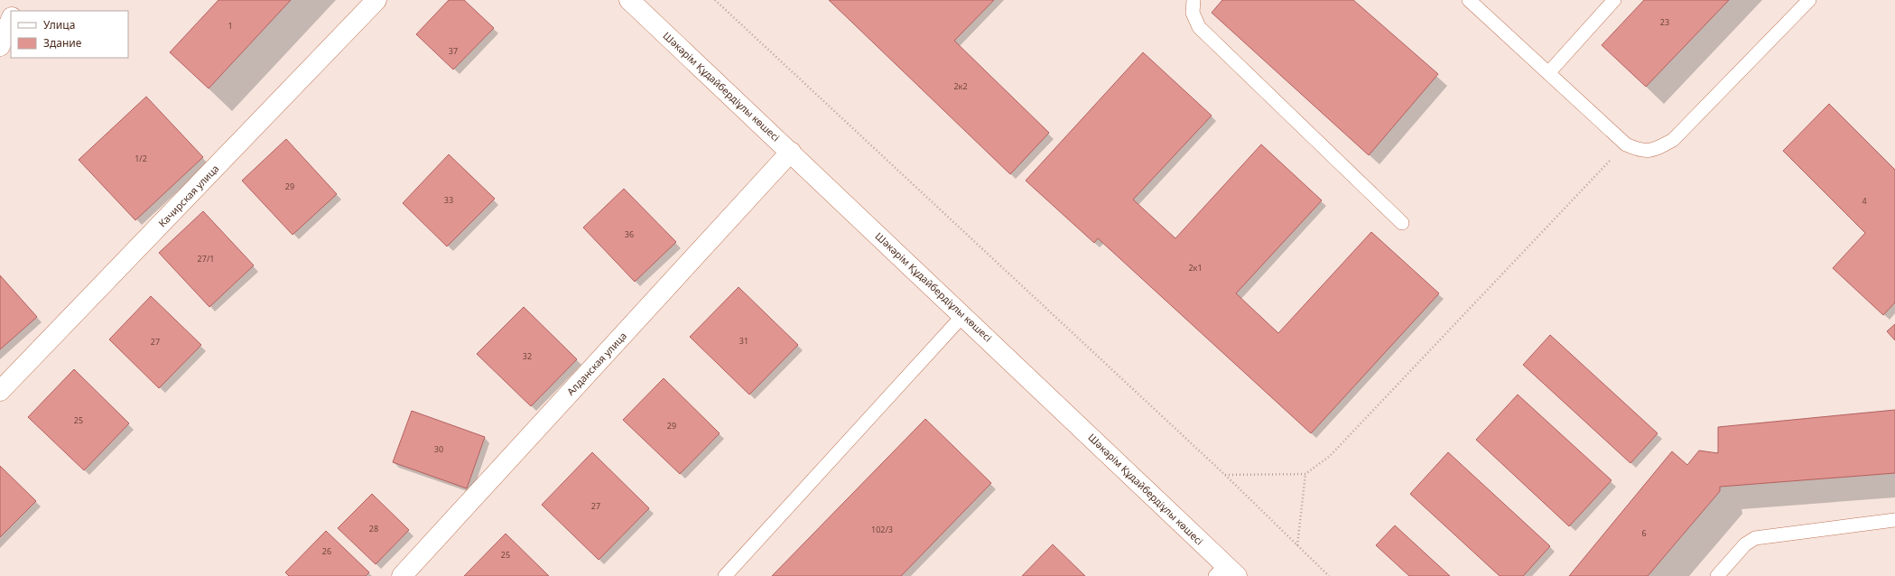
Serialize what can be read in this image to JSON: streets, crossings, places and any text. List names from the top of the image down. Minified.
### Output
{"streets":{"street":["Шәкәрім Құдайбердіұлы көшесі","Качирская улица","Алданская улица"]},"crossings":[["Шәкәрім Құдайбердіұлы көшесі","Алданская улица"]],"house_numbers":["23","1","37","2к2","1/2","29","33","4","36","27/1","2к1","31","27","32","25","29","30","27","28","102/3","6","26","25"],"legend":["Улица","Здание"]}
